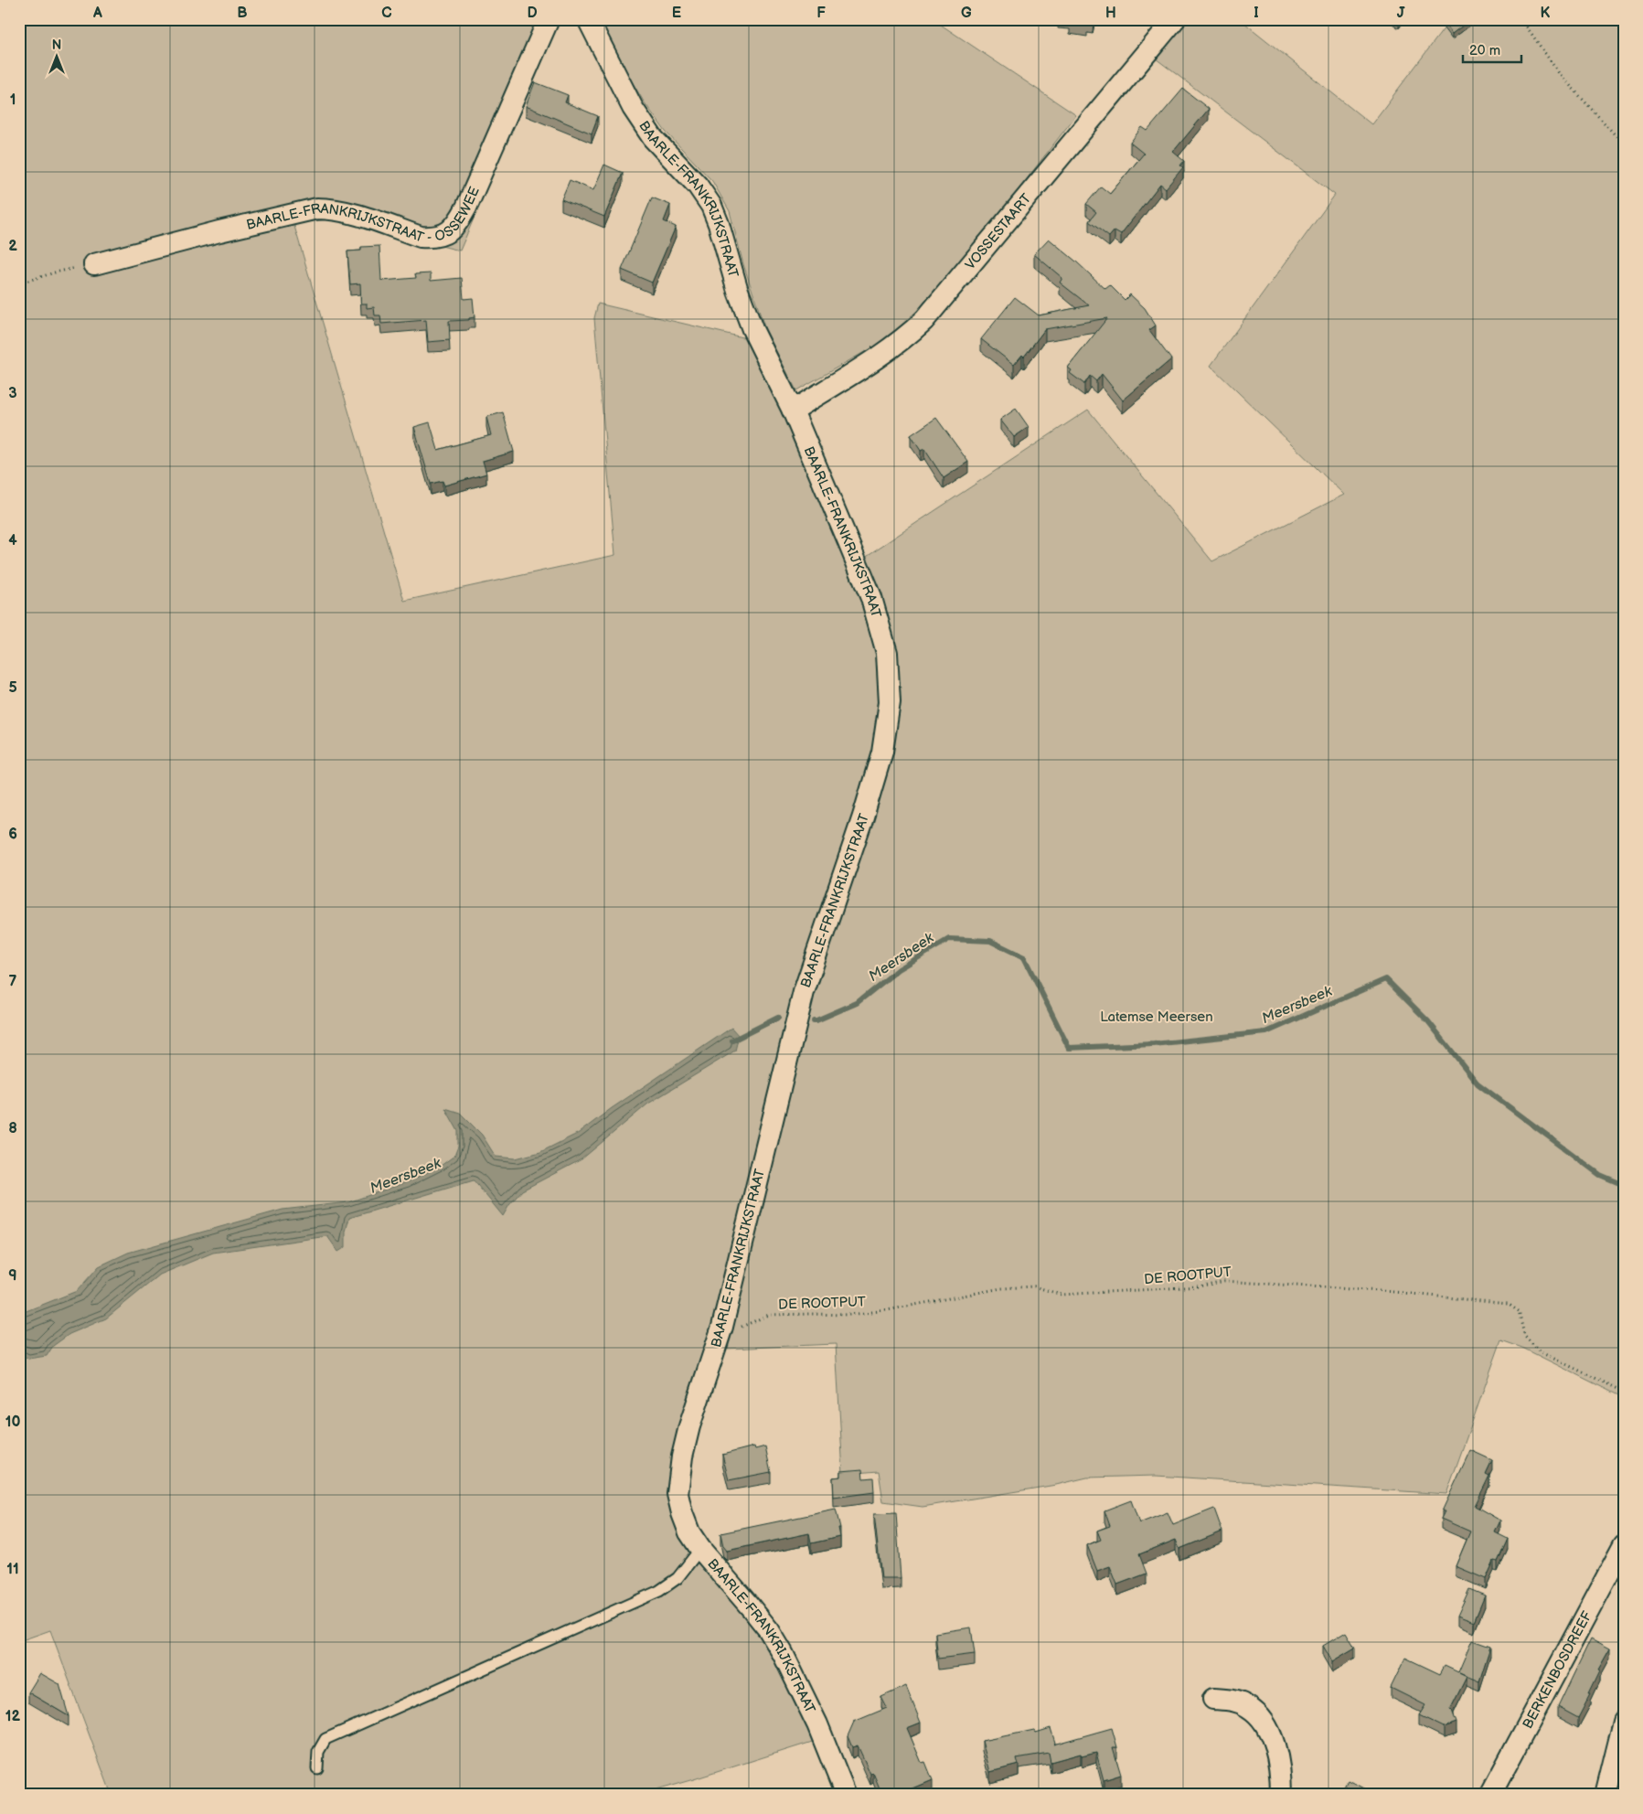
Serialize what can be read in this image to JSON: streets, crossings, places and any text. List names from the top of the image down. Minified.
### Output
{"streets":{"street":["BAARLE-FRANKRIJKSTRAAT","BAARLE-FRANKRIJKSTRAAT - OSSEWEE","VOSSESTAART","BERKENBOSDREEF"],"path":["DE ROOTPUT"]},"crossings":[["BAARLE-FRANKRIJKSTRAAT","VOSSESTAART"],["BAARLE-FRANKRIJKSTRAAT","DE ROOTPUT"]],"water":["Meersbeek"],"parks":["Latemse Meersen"],"scale_bar":"20 m","north":"top","grid":{"columns":["A","B","C","D","E","F","G","H","I","J","K"],"rows":["1","2","3","4","5","6","7","8","9","10","11","12"]}}
